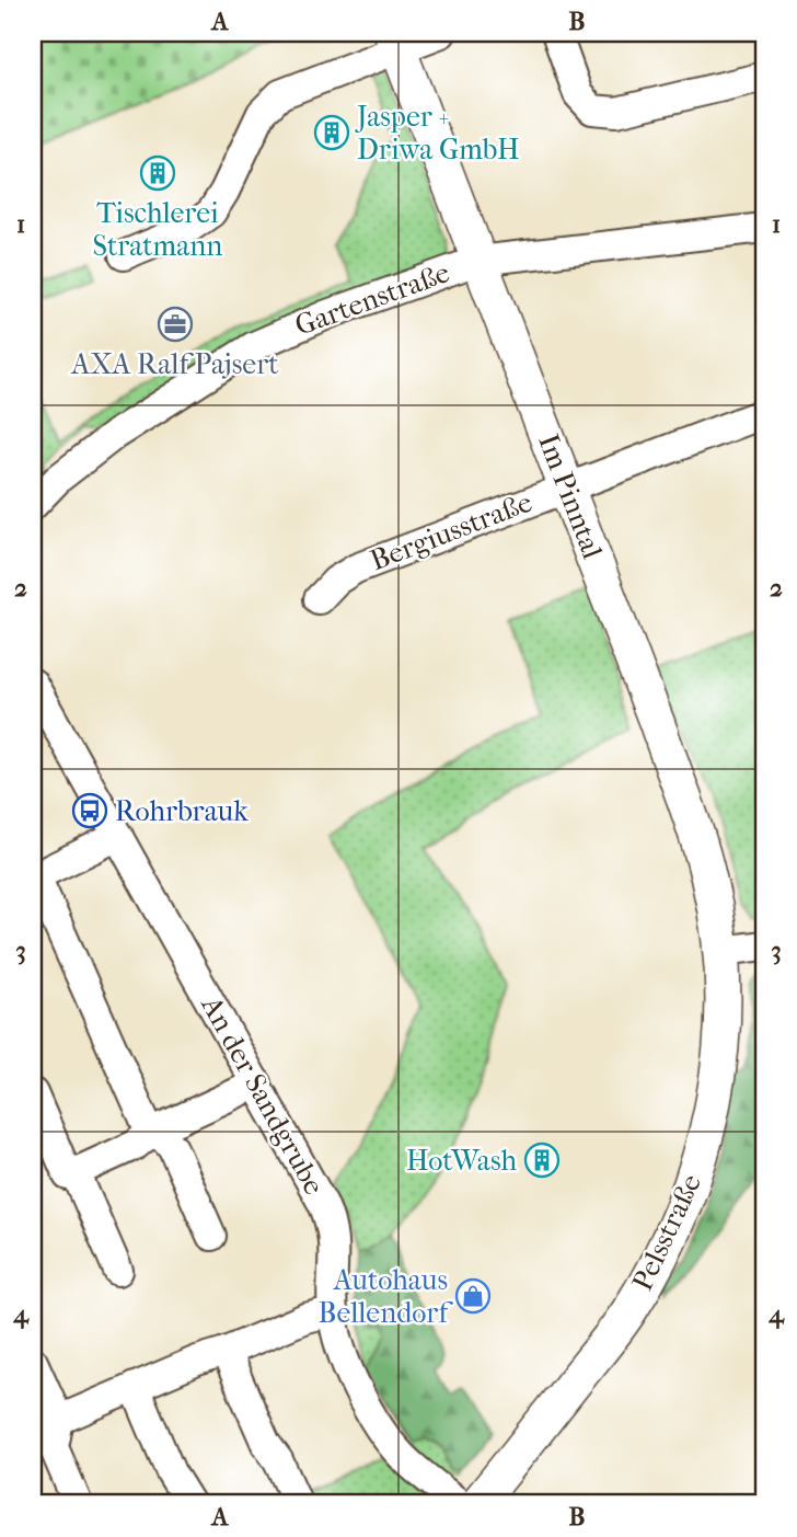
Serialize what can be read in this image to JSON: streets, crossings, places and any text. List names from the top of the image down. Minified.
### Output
{"streets":{"main road":["Im Pinntal","Pelsstraße"],"street":["Gartenstraße","Bergiusstraße","An der Sandgrube"]},"crossings":[["Gartenstraße","Im Pinntal"],["Im Pinntal","Bergiusstraße"],["Im Pinntal","Pelsstraße"]],"places":{"building":["Jasper + Driwa GmbH","Tischlerei Stratmann","HotWash"],"office":["AXA Ralf Pajsert"],"bus stop":["Rohrbrauk"],"shop":["Autohaus Bellendorf"]},"grid":{"columns":["A","B"],"rows":["1","2","3","4"]}}
